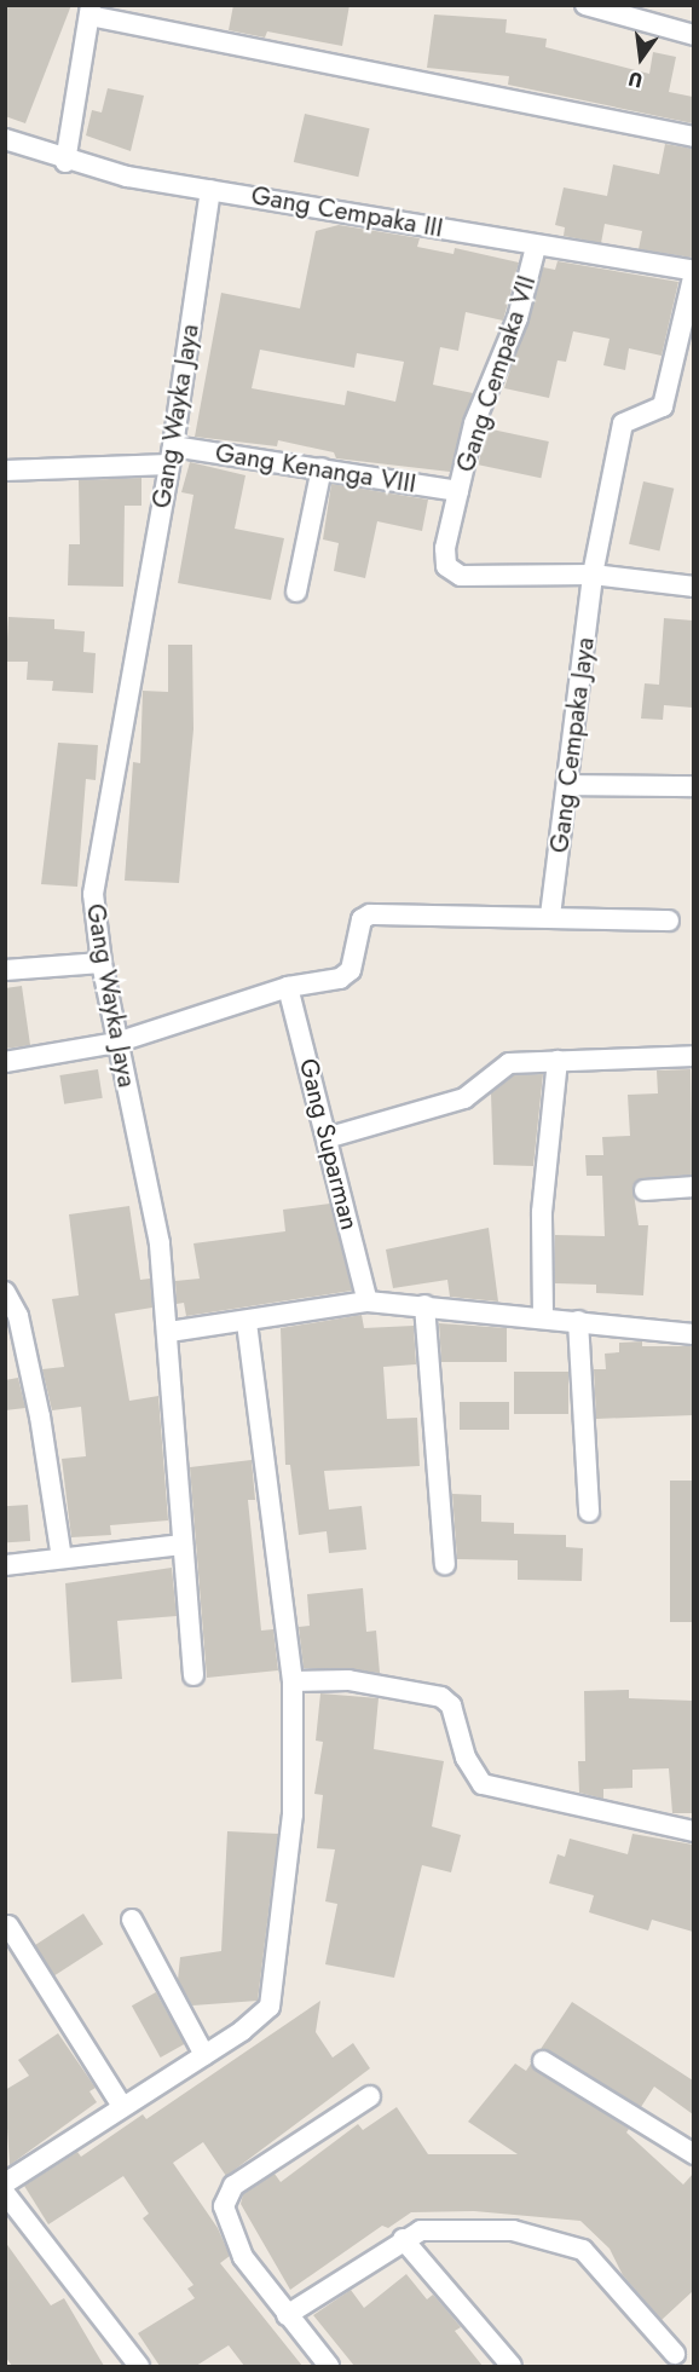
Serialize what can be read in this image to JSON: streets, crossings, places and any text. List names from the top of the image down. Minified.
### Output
{"streets":{"street":["Gang Cempaka III","Gang Cempaka VII","Gang Wayka Jaya","Gang Kenanga VIII","Gang Cempaka Jaya","Gang Suparman"]},"crossings":[["Gang Cempaka III","Gang Cempaka VII"],["Gang Cempaka III","Gang Wayka Jaya"],["Gang Cempaka III","Gang Cempaka Jaya"],["Gang Cempaka VII","Gang Kenanga VIII"],["Gang Cempaka VII","Gang Cempaka Jaya"],["Gang Wayka Jaya","Gang Kenanga VIII"]],"north":"bottom"}
